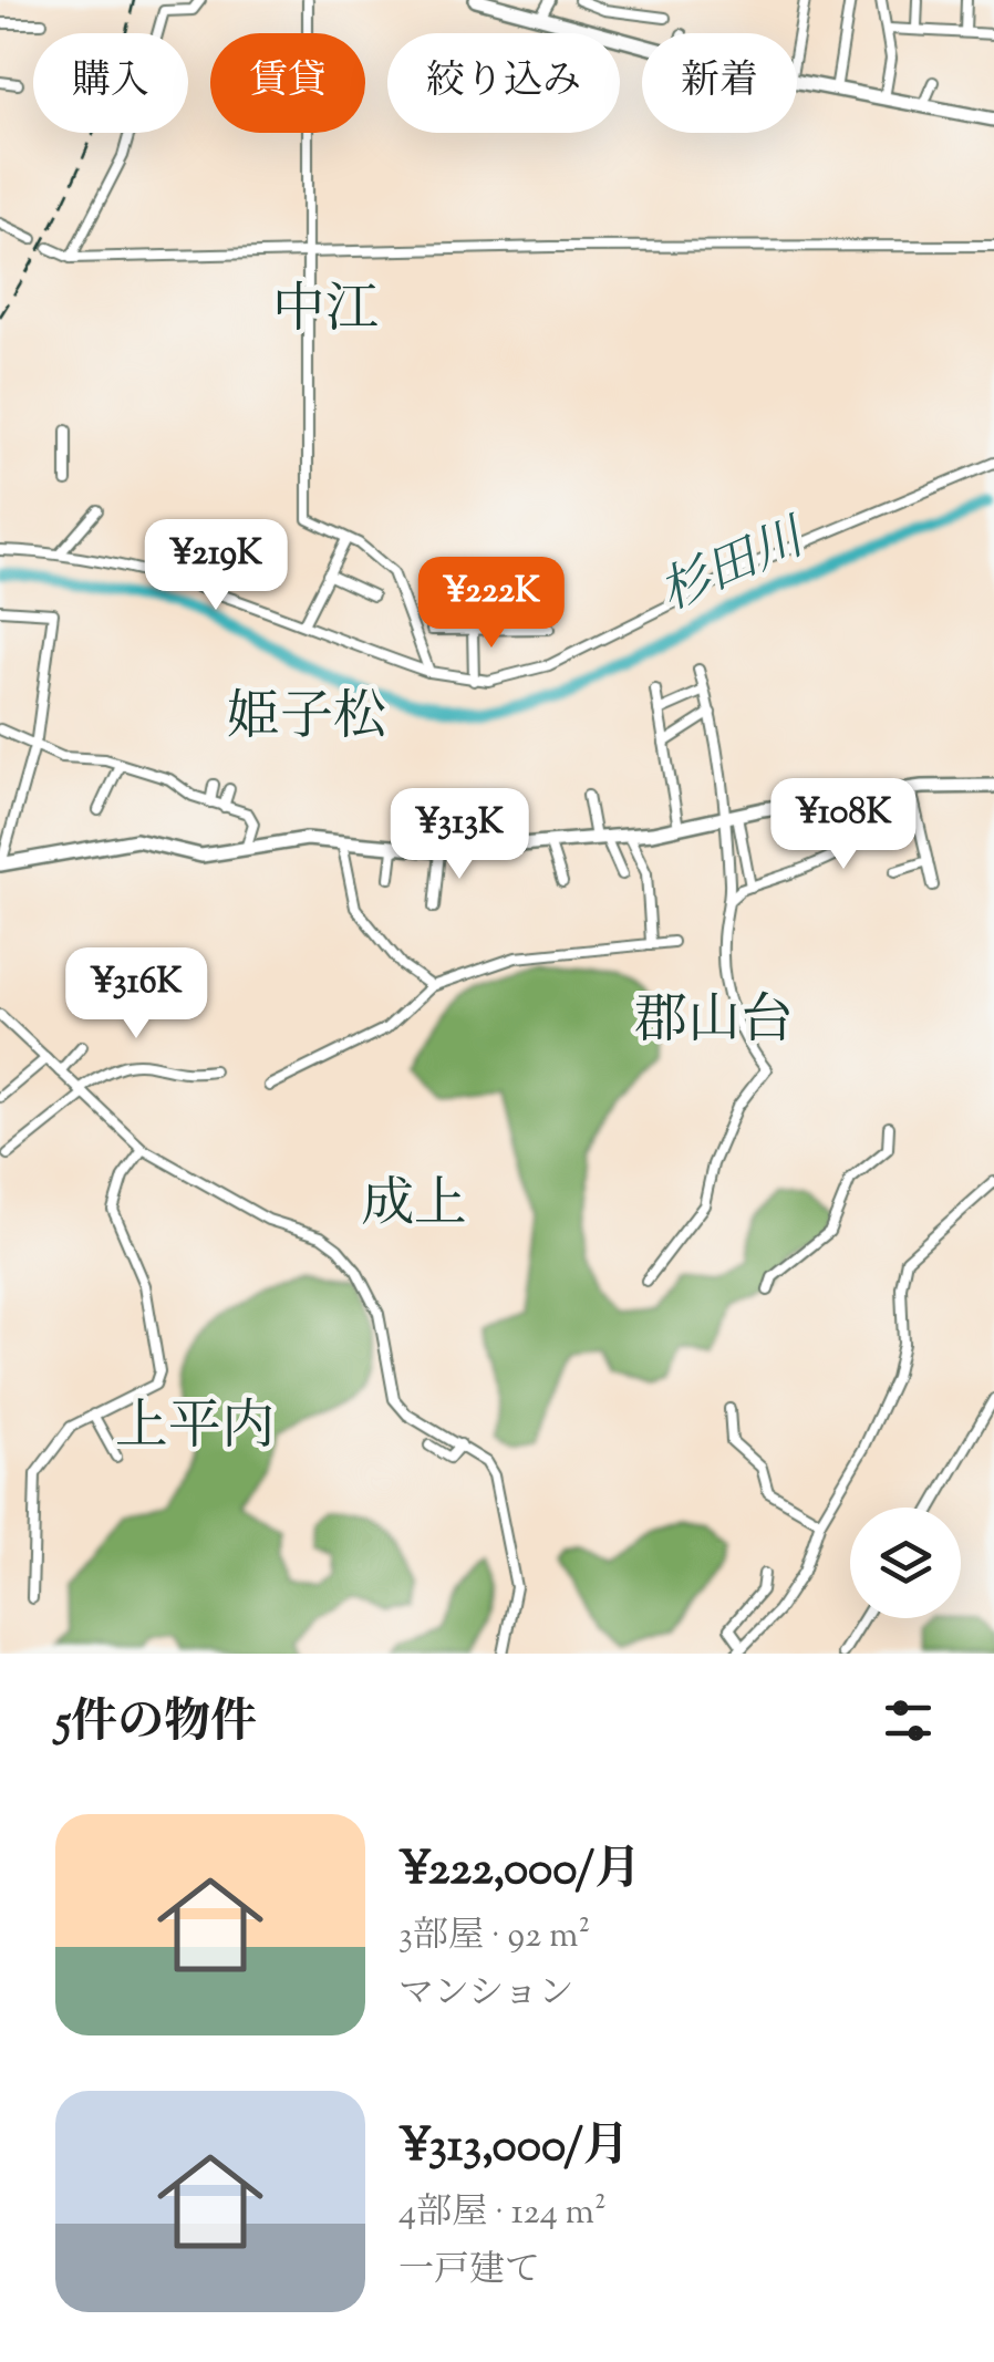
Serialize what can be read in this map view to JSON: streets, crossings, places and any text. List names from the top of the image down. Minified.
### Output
{"districts":["中江","姫子松","郡山台","成上","上平内"],"water":["杉田川"],"page":{"chip":["購入","賃貸","絞り込み","新着"],"price":["¥219K","¥222K","¥108K","¥313K","¥316K"],"heading":"5件の物件","list":[{"name":"¥222,000/月","note":"3部屋 · 92 m² · マンション"},{"name":"¥313,000/月","note":"4部屋 · 124 m² · 一戸建て"}]}}
